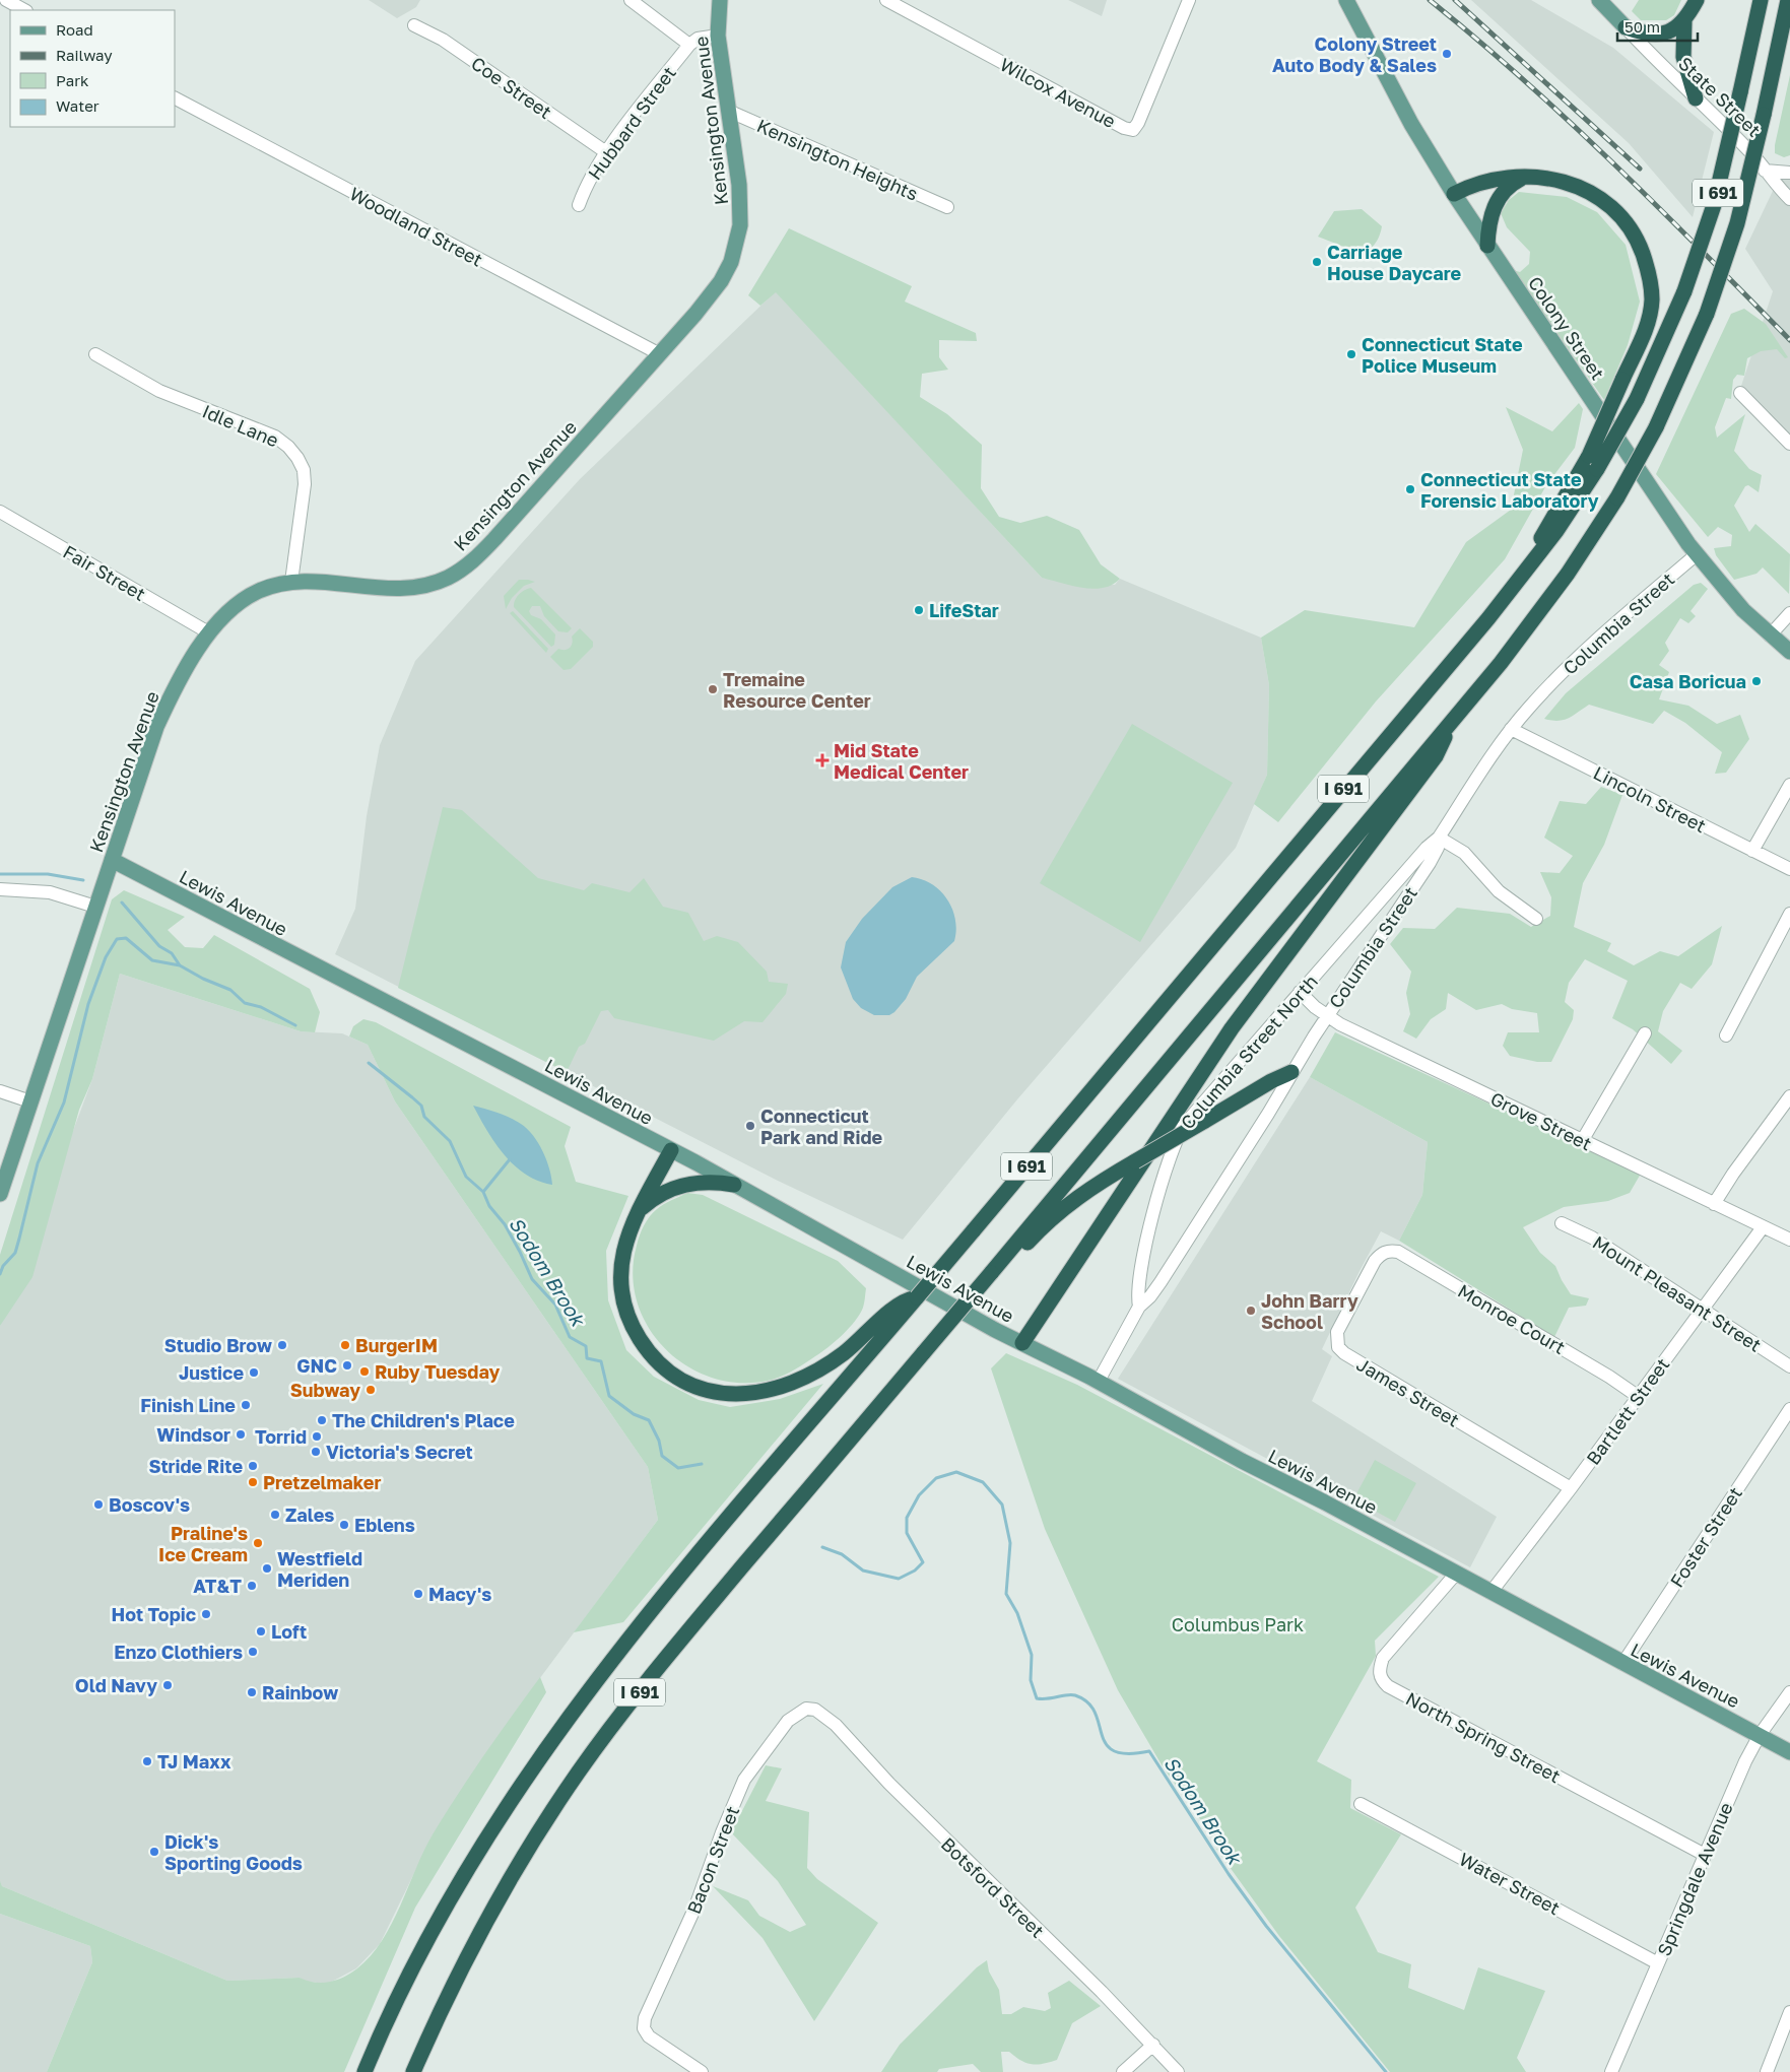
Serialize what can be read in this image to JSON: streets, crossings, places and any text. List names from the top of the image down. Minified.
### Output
{"streets":{"highway":["I 691"],"main road":["State Street","Kensington Avenue","Colony Street","Lewis Avenue"],"street":["Coe Street","Wilcox Avenue","Hubbard Street","Kensington Heights","Woodland Street","Idle Lane","Fair Street","Columbia Street","Lincoln Street","Columbia Street North","Grove Street","Mount Pleasant Street","Monroe Court","James Street","Bartlett Street","Foster Street","North Spring Street","Bacon Street","Springdale Avenue","Water Street","Botsford Street"]},"crossings":[["Coe Street","Hubbard Street"],["Kensington Avenue","Kensington Heights"],["Kensington Avenue","Woodland Street"],["Kensington Avenue","Idle Lane"],["Kensington Avenue","Fair Street"],["Kensington Avenue","Lewis Avenue"],["Colony Street","Columbia Street"],["Columbia Street","Lincoln Street"],["Columbia Street","Lewis Avenue"],["Columbia Street","Columbia Street North"],["Columbia Street","Grove Street"],["Lewis Avenue","Bartlett Street"],["Lewis Avenue","Foster Street"],["Lewis Avenue","North Spring Street"],["Lewis Avenue","Springdale Avenue"],["Columbia Street North","Grove Street"],["Grove Street","Bartlett Street"],["Mount Pleasant Street","Bartlett Street"],["Monroe Court","James Street"],["Monroe Court","Bartlett Street"],["James Street","Bartlett Street"],["North Spring Street","Springdale Avenue"],["Bacon Street","Botsford Street"],["Springdale Avenue","Water Street"]],"water":["Sodom Brook"],"parks":["Columbus Park"],"places":{"other":["Colony Street Auto Body & Sales","Carriage House Daycare","Connecticut State Police Museum","Connecticut State Forensic Laboratory","LifeStar","Casa Boricua","Tremaine Resource Center","Connecticut Park and Ride","John Barry School","Studio Brow","BurgerIM","GNC","Ruby Tuesday","Justice","Subway","Finish Line","The Children's Place","Windsor","Torrid","Victoria's Secret","Stride Rite","Pretzelmaker","Boscov's","Zales","Eblens","Praline's Ice Cream","Westfield Meriden","AT&T","Macy's","Hot Topic","Loft","Enzo Clothiers","Old Navy","Rainbow","TJ Maxx","Dick's Sporting Goods"],"health":["Mid State Medical Center"]},"legend":["Road","Railway","Park","Water"],"scale_bar":"50 m"}
